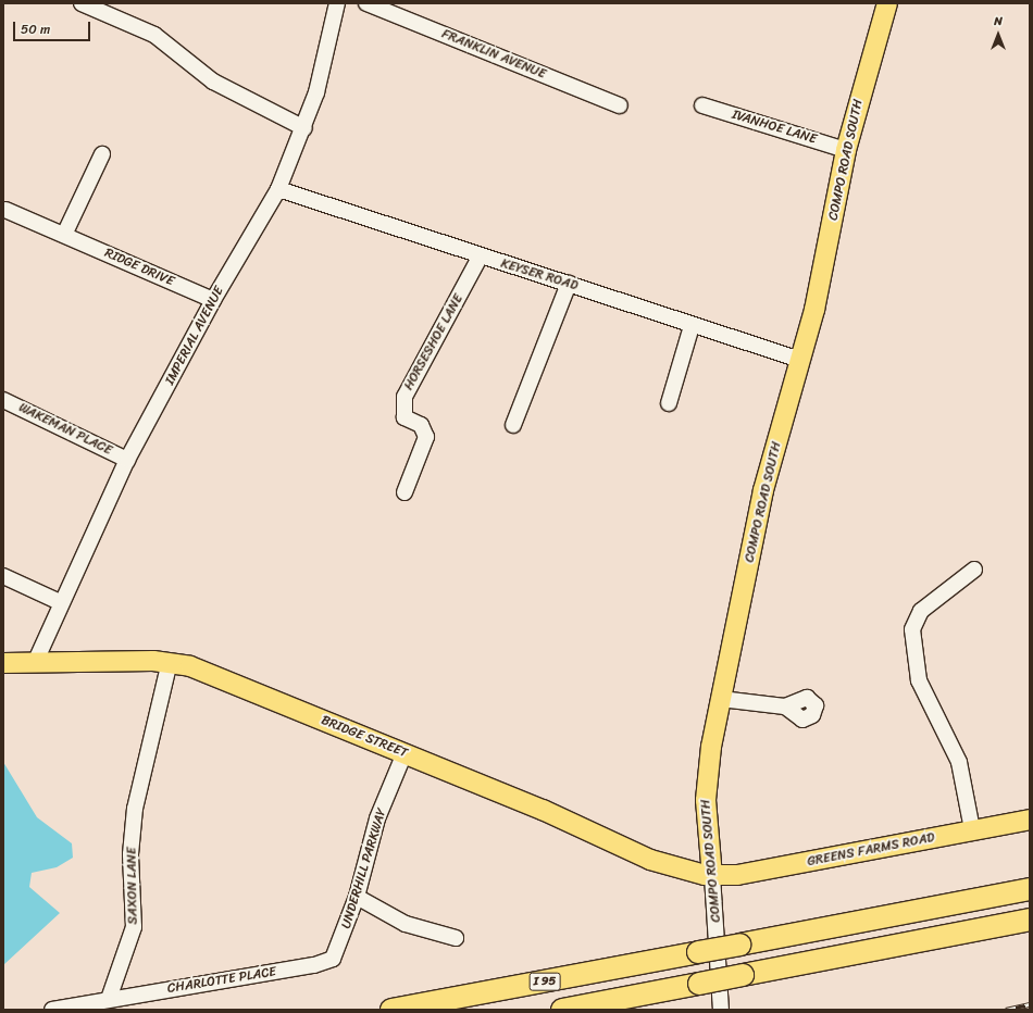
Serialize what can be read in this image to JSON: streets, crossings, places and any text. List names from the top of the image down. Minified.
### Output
{"streets":{"highway":["I 95"],"main road":["COMPO ROAD SOUTH","BRIDGE STREET","GREENS FARMS ROAD"],"street":["FRANKLIN AVENUE","IVANHOE LANE","RIDGE DRIVE","KEYSER ROAD","IMPERIAL AVENUE","HORSESHOE LANE","WAKEMAN PLACE","UNDERHILL PARKWAY","SAXON LANE","CHARLOTTE PLACE"]},"crossings":[["IVANHOE LANE","COMPO ROAD SOUTH"],["COMPO ROAD SOUTH","KEYSER ROAD"],["COMPO ROAD SOUTH","BRIDGE STREET"],["COMPO ROAD SOUTH","GREENS FARMS ROAD"],["RIDGE DRIVE","IMPERIAL AVENUE"],["KEYSER ROAD","IMPERIAL AVENUE"],["KEYSER ROAD","HORSESHOE LANE"],["IMPERIAL AVENUE","WAKEMAN PLACE"],["IMPERIAL AVENUE","BRIDGE STREET"],["BRIDGE STREET","GREENS FARMS ROAD"],["BRIDGE STREET","UNDERHILL PARKWAY"],["BRIDGE STREET","SAXON LANE"],["UNDERHILL PARKWAY","CHARLOTTE PLACE"],["SAXON LANE","CHARLOTTE PLACE"]],"scale_bar":"50 m","north":"top"}
